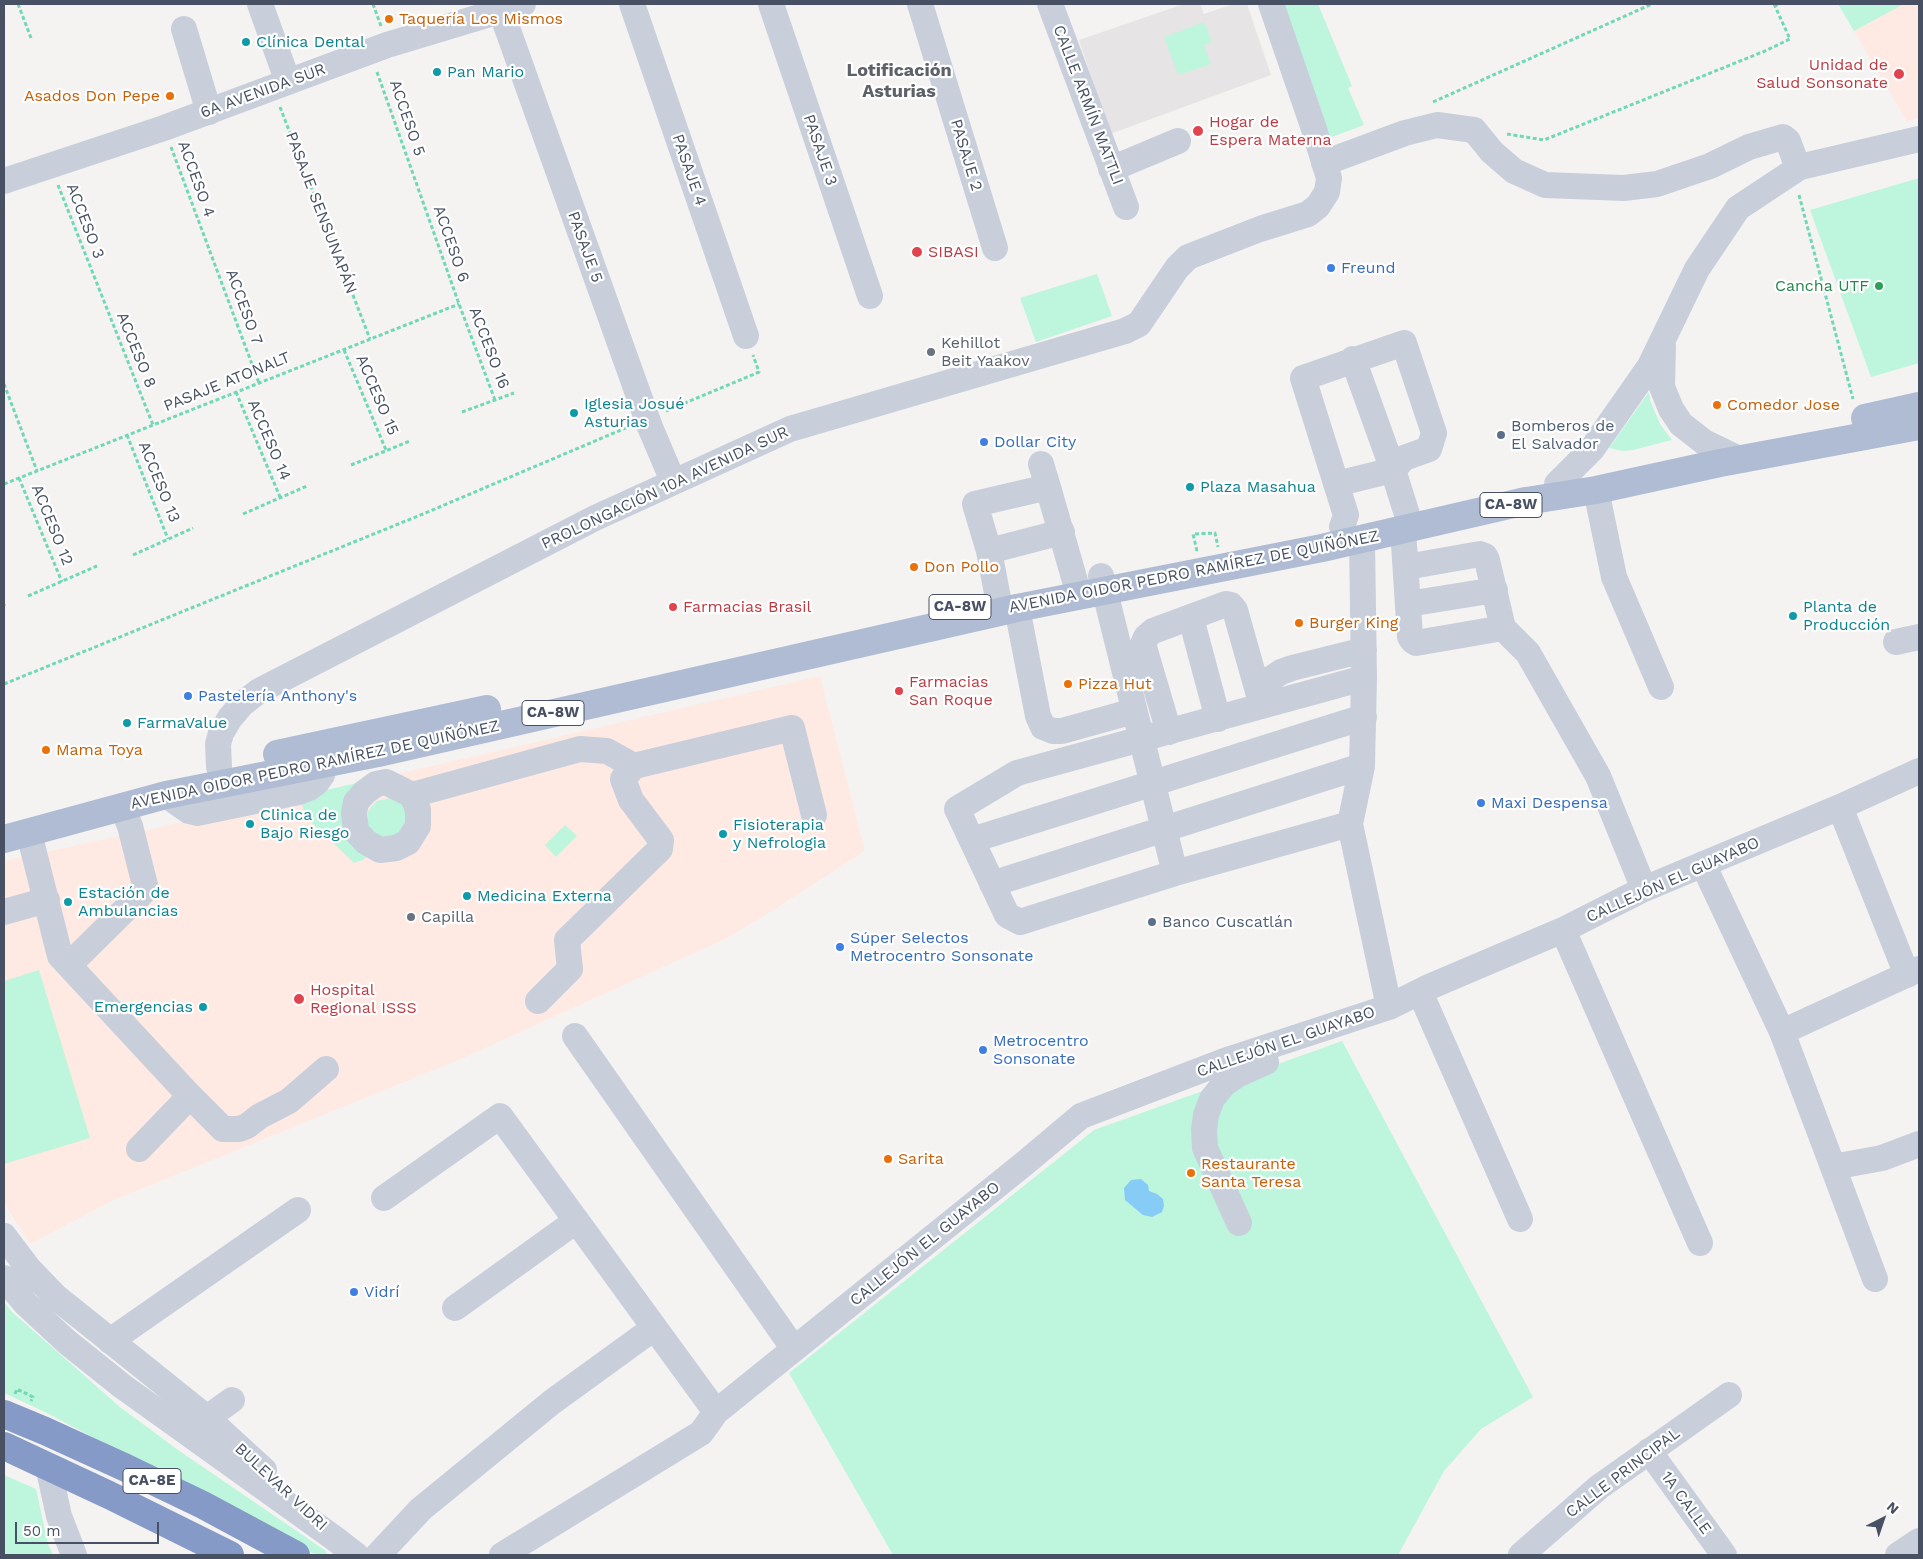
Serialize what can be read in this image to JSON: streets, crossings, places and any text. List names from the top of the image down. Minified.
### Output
{"streets":{"highway":["CA-8E"],"main road":["CA-8W","AVENIDA OIDOR PEDRO RAMÍREZ DE QUIÑÓNEZ"],"street":["6A AVENIDA SUR","CALLE ARMÍN MATTLI","PASAJE 3","PASAJE 2","PASAJE 4","PASAJE 5","PROLONGACIÓN 10A AVENIDA SUR","CALLEJÓN EL GUAYABO","CALLE PRINCIPAL","BULEVAR VIDRI","1A CALLE"],"path":["ACCESO 5","ACCESO 4","PASAJE SENSUNAPÁN","ACCESO 3","ACCESO 6","ACCESO 7","ACCESO 16","ACCESO 8","PASAJE ATONALT","ACCESO 15","ACCESO 14","ACCESO 13","ACCESO 12"]},"crossings":[["6A AVENIDA SUR","ACCESO 5"],["6A AVENIDA SUR","ACCESO 4"],["6A AVENIDA SUR","PASAJE SENSUNAPÁN"],["6A AVENIDA SUR","ACCESO 3"],["6A AVENIDA SUR","PASAJE 5"],["ACCESO 5","ACCESO 6"],["ACCESO 4","ACCESO 7"],["PASAJE SENSUNAPÁN","PASAJE ATONALT"],["ACCESO 3","ACCESO 8"],["ACCESO 6","ACCESO 16"],["ACCESO 6","PASAJE ATONALT"],["PASAJE 5","PROLONGACIÓN 10A AVENIDA SUR"],["ACCESO 7","PASAJE ATONALT"],["ACCESO 16","PASAJE ATONALT"],["ACCESO 8","PASAJE ATONALT"],["PASAJE ATONALT","ACCESO 15"],["PASAJE ATONALT","ACCESO 14"],["PASAJE ATONALT","ACCESO 13"],["PASAJE ATONALT","ACCESO 12"],["PROLONGACIÓN 10A AVENIDA SUR","AVENIDA OIDOR PEDRO RAMÍREZ DE QUIÑÓNEZ"],["CALLE PRINCIPAL","1A CALLE"]],"districts":["Lotificación Asturias"],"places":["Taquería Los Mismos","Clínica Dental","Pan Mario","Unidad de Salud Sonsonate","Asados Don Pepe","Hogar de Espera Materna","SIBASI","Freund","Cancha UTF","Kehillot Beit Yaakov","Comedor Jose","Iglesia Josué Asturias","Bomberos de El Salvador","Dollar City","Plaza Masahua","Don Pollo","Farmacias Brasil","Planta de Producción","Burger King","Pizza Hut","Farmacias San Roque","Pastelería Anthony's","FarmaValue","Mama Toya","Maxi Despensa","Clinica de Bajo Riesgo","Fisioterapia y Nefrologia","Medicina Externa","Estación de Ambulancias","Capilla","Banco Cuscatlán","Súper Selectos Metrocentro Sonsonate","Hospital Regional ISSS","Emergencias","Metrocentro Sonsonate","Sarita","Restaurante Santa Teresa","Vidrí"],"scale_bar":"50 m","north":"top right"}
